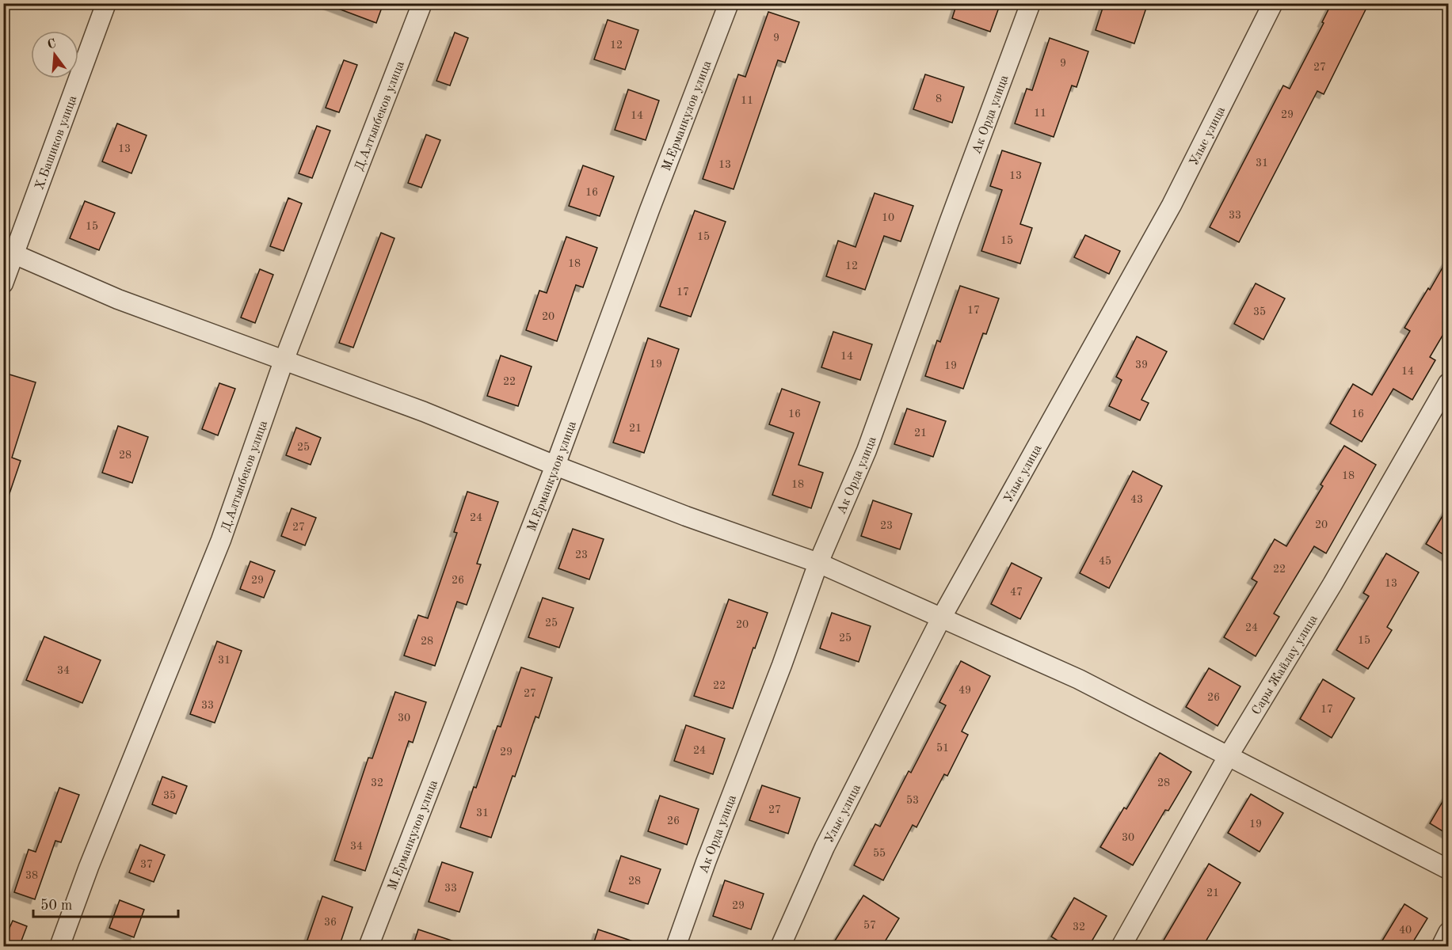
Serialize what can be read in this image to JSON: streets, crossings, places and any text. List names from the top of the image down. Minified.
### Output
{"streets":{"street":["Ак Орда улица","М.Ерманкулов улица","Д.Алтынбеков улица","Улыс улица","Х.Башиков улица","Сары Жайлау улица"]},"house_numbers":["9","12","9","27","8","11","11","29","14","13","31","13","13","16","33","10","15","15","15","18","12","17","17","35","20","14","19","39","19","14","22","16","16","21","21","25","28","18","18","43","24","20","23","27","23","45","22","29","26","13","47","25","20","24","25","15","28","31","34","22","49","27","26","33","17","30","51","24","29","32","28","35","53","27","31","26","19","30","34","55","37","38","28","33","21","29","36","57","32","40"],"scale_bar":"50 m","north":"top"}
